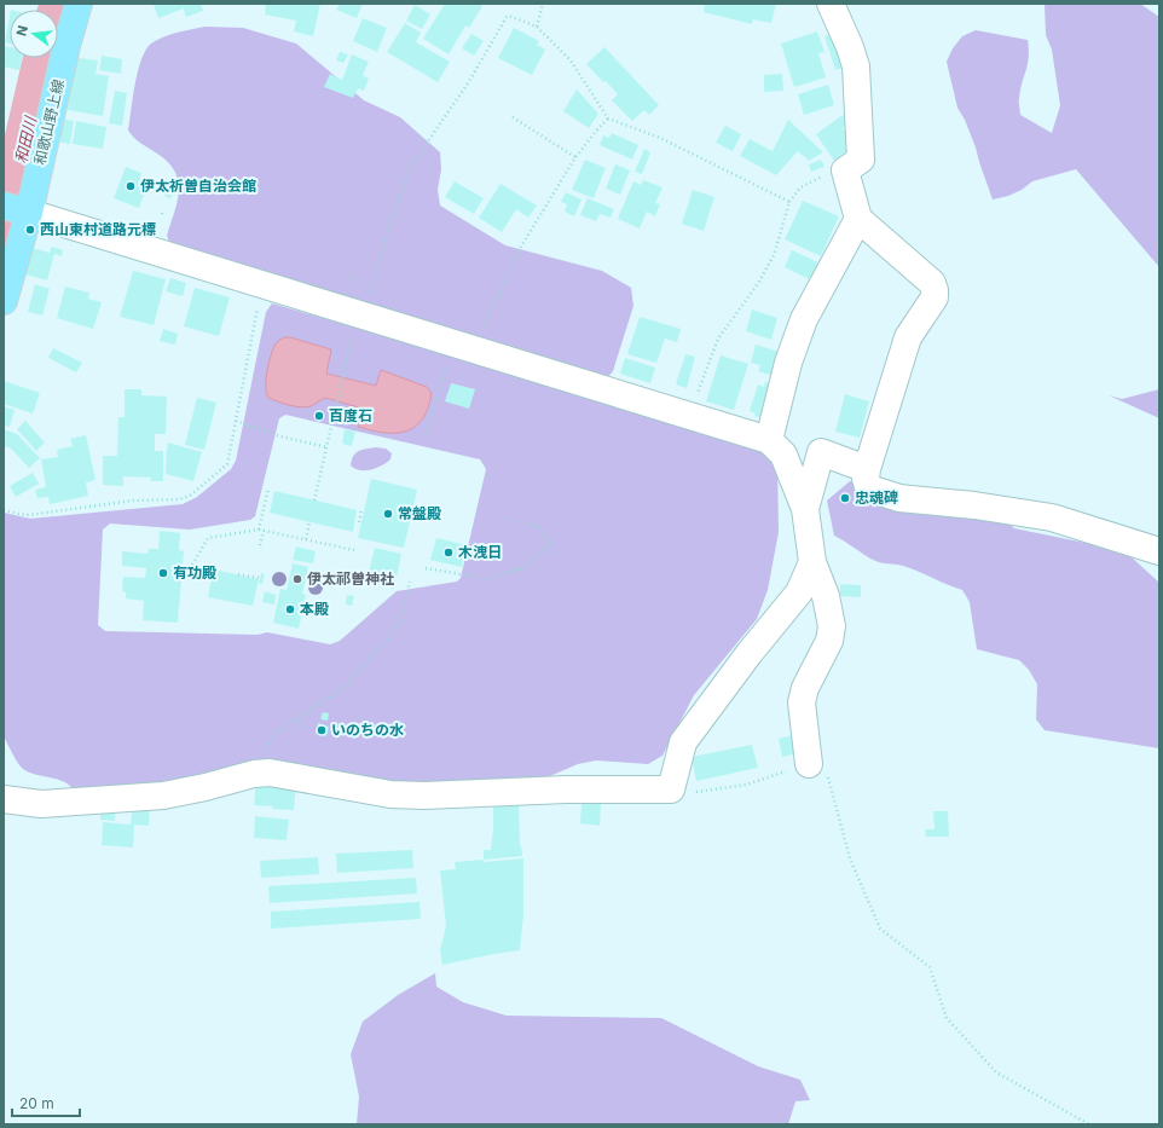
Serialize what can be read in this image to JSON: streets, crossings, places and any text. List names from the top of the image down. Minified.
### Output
{"streets":{"main road":["和歌山野上線"]},"water":["和田川"],"places":["伊太祈曽自治会館","西山東村道路元標","百度石","忠魂碑","常盤殿","木洩日","有功殿","伊太祁曽神社","本殿","いのちの水"],"scale_bar":"20 m","north":"left"}
